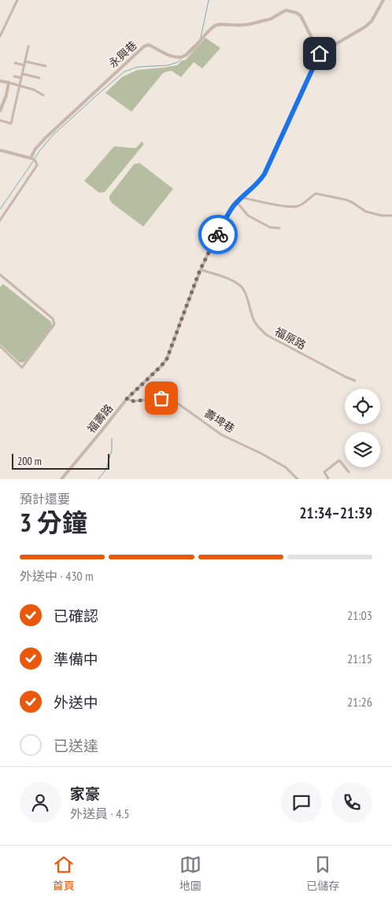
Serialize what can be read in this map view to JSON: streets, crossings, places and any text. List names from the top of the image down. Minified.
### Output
{"streets":{"street":["永興巷","福原路","福壽路","壽埤巷"]},"crossings":[["永興巷","福壽路"],["福原路","福壽路"],["福壽路","壽埤巷"]],"scale_bar":"200 m","page":{"scale":"200 m","heading":["3 分鐘","預計還要","21:34–21:39"],"panel":["家豪","外送員 · 4.5"],"bar":"外送中 · 430 m","list":[["已確認","21:03"],["準備中","21:15"],["外送中","21:26"],"已送達"],"tabs":["首頁","地圖","已儲存"]}}
